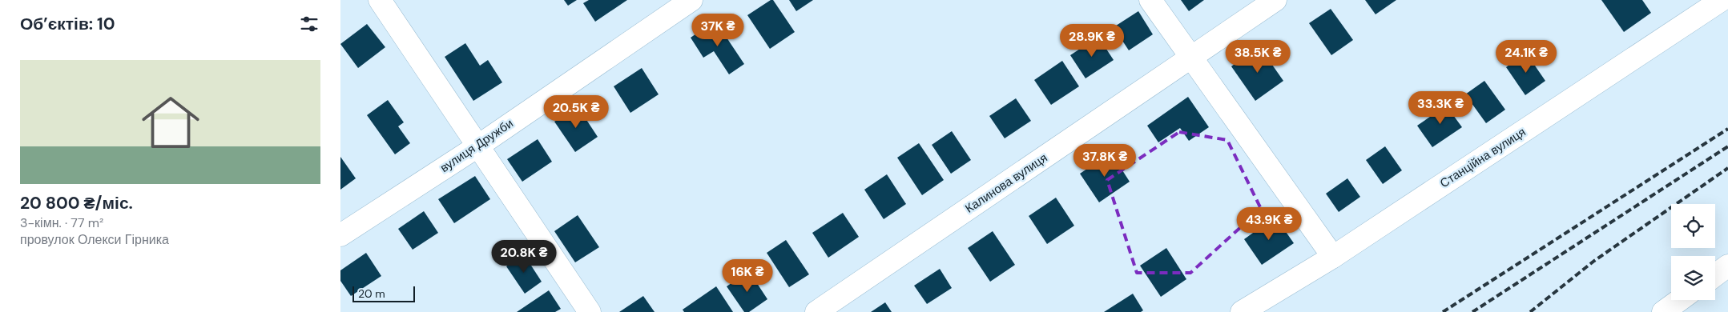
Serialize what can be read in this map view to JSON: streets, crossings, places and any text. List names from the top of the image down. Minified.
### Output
{"streets":{"street":["вулиця Дружби","Станційна вулиця","Калинова вулиця"]},"scale_bar":"20 m","page":{"heading":"Об’єктів: 10","price":["37K ₴","28.9K ₴","38.5K ₴","24.1K ₴","33.3K ₴","20.5K ₴","37.8K ₴","43.9K ₴","20.8K ₴","16K ₴"],"list":[{"name":"20 800 ₴/міс.","note":"3-кімн. · 77 m² · провулок Олекси Гірника"}],"scale":"20 m"}}
